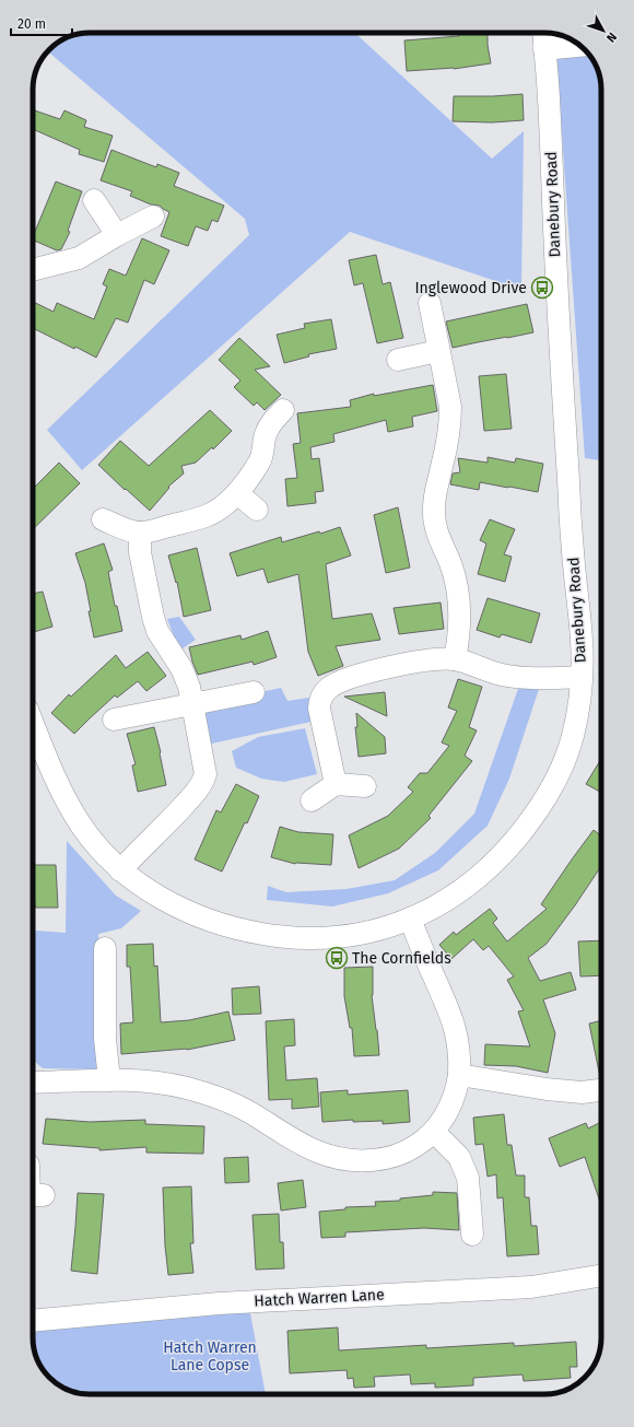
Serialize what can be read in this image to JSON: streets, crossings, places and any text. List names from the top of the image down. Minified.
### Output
{"streets":{"street":["Danebury Road","Hatch Warren Lane"]},"parks":["Hatch Warren Lane Copse"],"places":{"bus stop":["Inglewood Drive","The Cornfields"]},"scale_bar":"20 m","north":"bottom right"}
